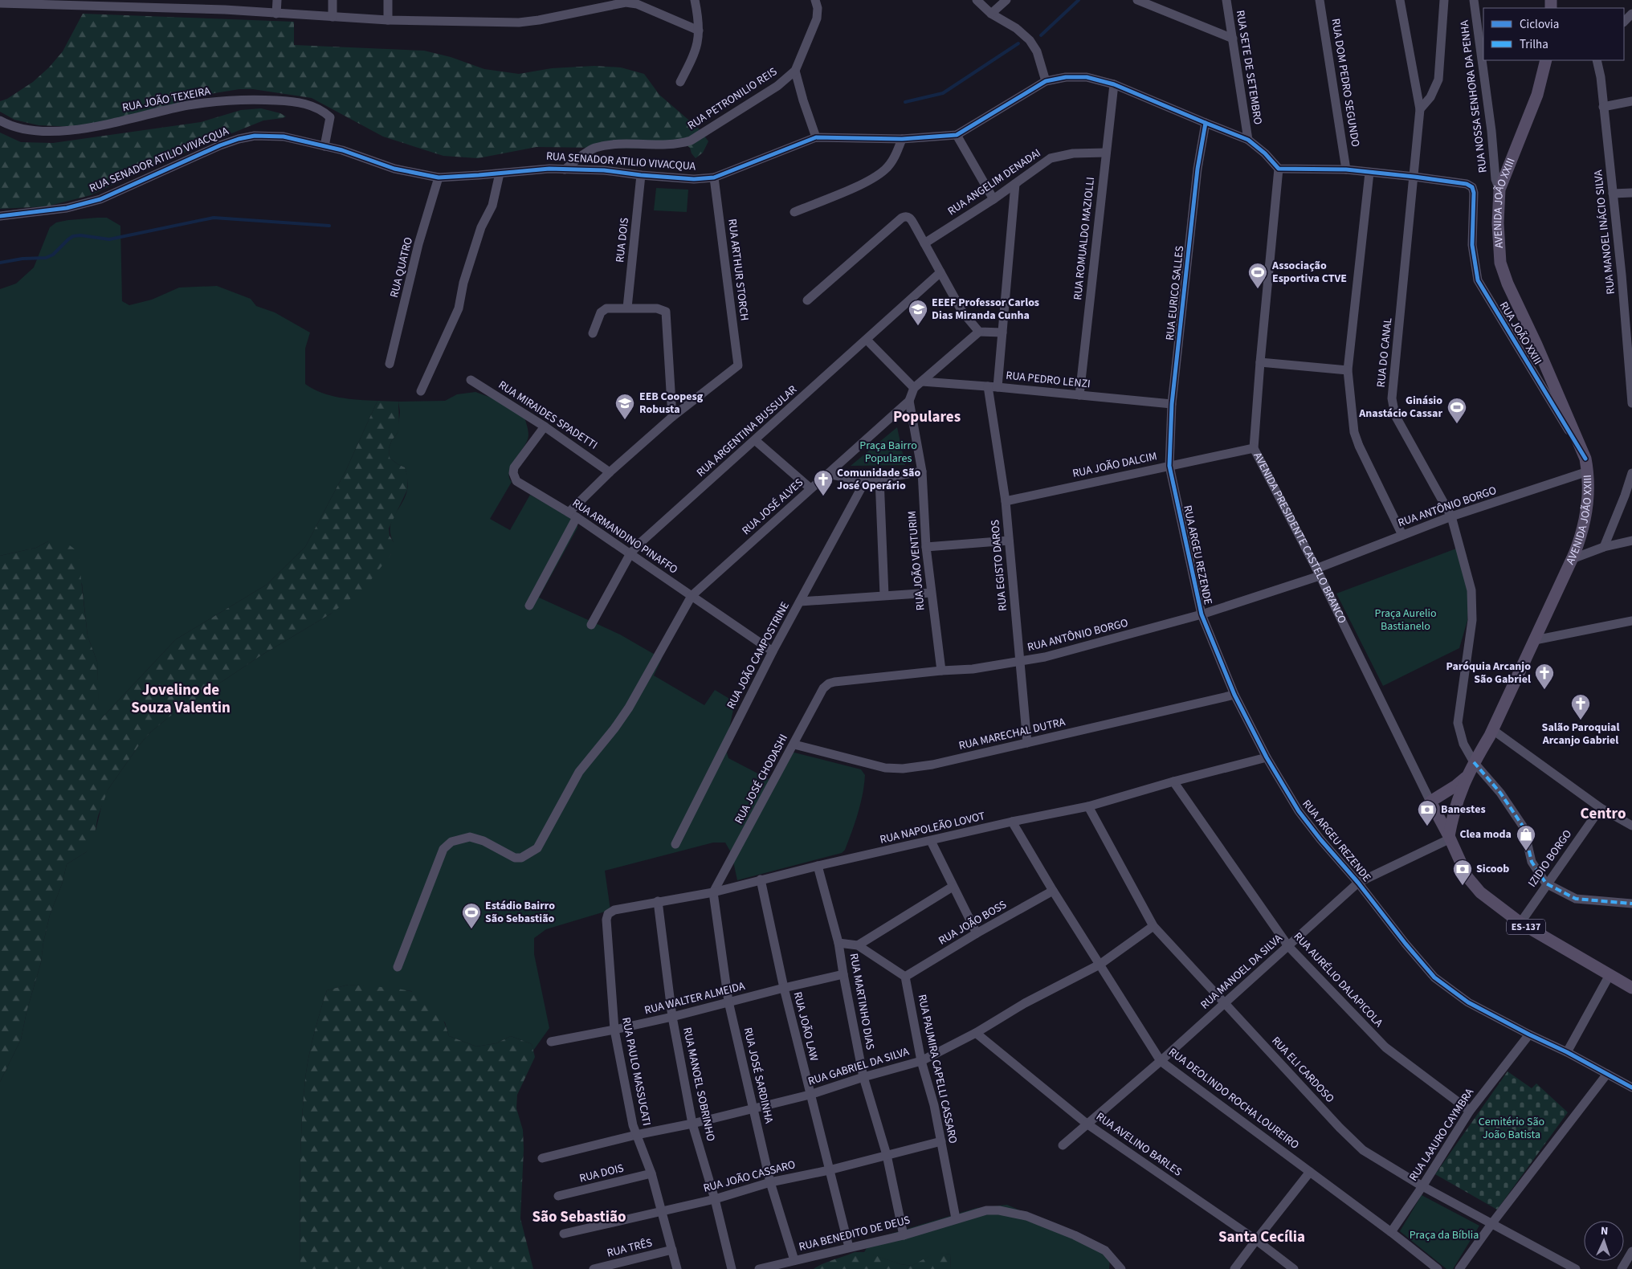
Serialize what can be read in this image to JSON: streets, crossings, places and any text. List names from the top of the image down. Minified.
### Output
{"streets":{"main road":["AVENIDA JOÃO XXIII","AVENIDA PRESIDENTE CASTELO BRANCO","ES-137"],"street":["RUA SETE DE SETEMBRO","RUA DOM PEDRO SEGUNDO","RUA NOSSA SENHORA DA PENHA","RUA PETRONILIO REIS","RUA JOÃO TEXEIRA","RUA SENADOR ATILIO VIVACQUA","RUA ANGELIM DENADAI","RUA MANOEL INÁCIO SILVA","RUA ROMUALDO MAZIOLLI","RUA DOIS","RUA QUATRO","RUA ARTHUR STORCH","RUA EURICO SALLES","RUA JOÃO XXIII","RUA DO CANAL","RUA PEDRO LENZI","RUA MIRAIDES SPADETTI","RUA ARGENTINA BUSSULAR","RUA JOÃO DALCIM","RUA JOSÉ ALVES","RUA ANTÔNIO BORGO","RUA ARMANDINO PINAFFO","RUA ARGEU REZENDE","RUA JOÃO VENTURIM","RUA EGISTO DAROS","RUA JOÃO CAMPOSTRINE","RUA MARECHAL DUTRA","RUA JOSÉ CHODASHI","RUA NAPOLEÃO LOVOT","IZIDIO BORGO","RUA JOÃO BOSS","RUA MANOEL DA SILVA","RUA AURÉLIO DALAPICOLA","RUA WALTER ALMEIDA","RUA MARTINHO DIAS","RUA JOÃO LAW","RUA GABRIEL DA SILVA","RUA PAUMIRA CAPELLI CASSARO","RUA ELI CARDOSO","RUA PAULO MASSUCATI","RUA JOSÉ SARDINHA","RUA MANOEL SOBRINHO","RUA DEOLINDO ROCHA LOUREIRO","RUA LAAURO CAYMBRA","RUA AVELINO BARLES","RUA JOÃO CASSARO","RUA BENEDITO DE DEUS","RUA TRÊS"]},"crossings":[["RUA SETE DE SETEMBRO","RUA SENADOR ATILIO VIVACQUA"],["RUA NOSSA SENHORA DA PENHA","AVENIDA JOÃO XXIII"],["RUA PETRONILIO REIS","RUA SENADOR ATILIO VIVACQUA"],["RUA JOÃO TEXEIRA","RUA SENADOR ATILIO VIVACQUA"],["RUA SENADOR ATILIO VIVACQUA","RUA ROMUALDO MAZIOLLI"],["RUA SENADOR ATILIO VIVACQUA","RUA DOIS"],["RUA SENADOR ATILIO VIVACQUA","RUA QUATRO"],["RUA SENADOR ATILIO VIVACQUA","RUA ARTHUR STORCH"],["RUA SENADOR ATILIO VIVACQUA","RUA EURICO SALLES"],["RUA SENADOR ATILIO VIVACQUA","AVENIDA PRESIDENTE CASTELO BRANCO"],["RUA ANGELIM DENADAI","RUA ROMUALDO MAZIOLLI"],["AVENIDA JOÃO XXIII","RUA JOÃO XXIII"],["AVENIDA JOÃO XXIII","RUA DO CANAL"],["AVENIDA JOÃO XXIII","RUA ANTÔNIO BORGO"],["AVENIDA JOÃO XXIII","AVENIDA PRESIDENTE CASTELO BRANCO"],["AVENIDA JOÃO XXIII","ES-137"],["AVENIDA JOÃO XXIII","RUA MANOEL DA SILVA"],["RUA ROMUALDO MAZIOLLI","RUA PEDRO LENZI"],["RUA DOIS","RUA PAULO MASSUCATI"],["RUA EURICO SALLES","RUA PEDRO LENZI"],["RUA EURICO SALLES","RUA JOÃO DALCIM"],["RUA EURICO SALLES","RUA ARGEU REZENDE"],["RUA JOÃO XXIII","RUA DO CANAL"],["RUA DO CANAL","RUA ANTÔNIO BORGO"],["RUA DO CANAL","IZIDIO BORGO"],["RUA PEDRO LENZI","RUA EGISTO DAROS"],["RUA MIRAIDES SPADETTI","RUA ARMANDINO PINAFFO"],["RUA ARGENTINA BUSSULAR","RUA ARMANDINO PINAFFO"],["RUA JOÃO DALCIM","AVENIDA PRESIDENTE CASTELO BRANCO"],["RUA JOÃO DALCIM","RUA ARGEU REZENDE"],["RUA JOÃO DALCIM","RUA EGISTO DAROS"],["RUA JOSÉ ALVES","RUA ARMANDINO PINAFFO"],["RUA JOSÉ ALVES","RUA JOÃO VENTURIM"],["RUA ANTÔNIO BORGO","AVENIDA PRESIDENTE CASTELO BRANCO"],["RUA ANTÔNIO BORGO","RUA ARGEU REZENDE"],["RUA ANTÔNIO BORGO","RUA JOÃO VENTURIM"],["RUA ANTÔNIO BORGO","RUA EGISTO DAROS"],["RUA ANTÔNIO BORGO","RUA JOSÉ CHODASHI"],["RUA ARMANDINO PINAFFO","RUA JOÃO CAMPOSTRINE"],["AVENIDA PRESIDENTE CASTELO BRANCO","ES-137"],["AVENIDA PRESIDENTE CASTELO BRANCO","RUA MANOEL DA SILVA"],["RUA ARGEU REZENDE","RUA MARECHAL DUTRA"],["RUA ARGEU REZENDE","RUA NAPOLEÃO LOVOT"],["RUA ARGEU REZENDE","RUA MANOEL DA SILVA"],["RUA ARGEU REZENDE","RUA LAAURO CAYMBRA"],["RUA EGISTO DAROS","RUA MARECHAL DUTRA"],["RUA MARECHAL DUTRA","RUA JOSÉ CHODASHI"],["RUA JOSÉ CHODASHI","RUA NAPOLEÃO LOVOT"],["RUA JOSÉ CHODASHI","RUA JOSÉ SARDINHA"],["RUA NAPOLEÃO LOVOT","RUA AURÉLIO DALAPICOLA"],["RUA NAPOLEÃO LOVOT","RUA MARTINHO DIAS"],["RUA NAPOLEÃO LOVOT","RUA JOÃO LAW"],["RUA NAPOLEÃO LOVOT","RUA ELI CARDOSO"],["RUA NAPOLEÃO LOVOT","RUA PAULO MASSUCATI"],["RUA NAPOLEÃO LOVOT","RUA JOSÉ SARDINHA"],["RUA NAPOLEÃO LOVOT","RUA MANOEL SOBRINHO"],["RUA NAPOLEÃO LOVOT","RUA DEOLINDO ROCHA LOUREIRO"],["IZIDIO BORGO","ES-137"],["RUA JOÃO BOSS","RUA PAUMIRA CAPELLI CASSARO"],["RUA JOÃO BOSS","RUA DEOLINDO ROCHA LOUREIRO"],["ES-137","RUA MANOEL DA SILVA"],["RUA MANOEL DA SILVA","RUA AURÉLIO DALAPICOLA"],["RUA MANOEL DA SILVA","RUA ELI CARDOSO"],["RUA MANOEL DA SILVA","RUA DEOLINDO ROCHA LOUREIRO"],["RUA MANOEL DA SILVA","RUA AVELINO BARLES"],["RUA AURÉLIO DALAPICOLA","RUA LAAURO CAYMBRA"],["RUA WALTER ALMEIDA","RUA MARTINHO DIAS"],["RUA WALTER ALMEIDA","RUA JOÃO LAW"],["RUA WALTER ALMEIDA","RUA PAULO MASSUCATI"],["RUA WALTER ALMEIDA","RUA JOSÉ SARDINHA"],["RUA WALTER ALMEIDA","RUA MANOEL SOBRINHO"],["RUA MARTINHO DIAS","RUA GABRIEL DA SILVA"],["RUA MARTINHO DIAS","RUA JOÃO CASSARO"],["RUA MARTINHO DIAS","RUA BENEDITO DE DEUS"],["RUA JOÃO LAW","RUA GABRIEL DA SILVA"],["RUA JOÃO LAW","RUA JOÃO CASSARO"],["RUA JOÃO LAW","RUA BENEDITO DE DEUS"],["RUA GABRIEL DA SILVA","RUA PAUMIRA CAPELLI CASSARO"],["RUA GABRIEL DA SILVA","RUA ELI CARDOSO"],["RUA GABRIEL DA SILVA","RUA PAULO MASSUCATI"],["RUA GABRIEL DA SILVA","RUA JOSÉ SARDINHA"],["RUA GABRIEL DA SILVA","RUA MANOEL SOBRINHO"],["RUA GABRIEL DA SILVA","RUA DEOLINDO ROCHA LOUREIRO"],["RUA GABRIEL DA SILVA","RUA AVELINO BARLES"],["RUA PAUMIRA CAPELLI CASSARO","RUA JOÃO CASSARO"],["RUA PAUMIRA CAPELLI CASSARO","RUA BENEDITO DE DEUS"],["RUA ELI CARDOSO","RUA LAAURO CAYMBRA"],["RUA PAULO MASSUCATI","RUA JOÃO CASSARO"],["RUA PAULO MASSUCATI","RUA TRÊS"],["RUA JOSÉ SARDINHA","RUA JOÃO CASSARO"],["RUA JOSÉ SARDINHA","RUA BENEDITO DE DEUS"],["RUA MANOEL SOBRINHO","RUA JOÃO CASSARO"],["RUA DEOLINDO ROCHA LOUREIRO","RUA LAAURO CAYMBRA"]],"districts":["Populares","Jovelino de Souza Valentin","Centro","São Sebastião","Santa Cecília"],"parks":["Praça Bairro Populares","Praça Aurelio Bastianelo","Cemitério São João Batista","Praça da Bíblia"],"places":{"sports":["Associação Esportiva CTVE","Ginásio Anastácio Cassar","Estádio Bairro São Sebastião"],"school or university":["EEEF Professor Carlos Dias Miranda Cunha","EEB Coopesg Robusta"],"church":["Comunidade São José Operário","Paróquia Arcanjo São Gabriel","Salão Paroquial Arcanjo Gabriel"],"bank":["Banestes","Sicoob"],"shop":["Clea moda"]},"legend":["Ciclovia","Trilha"],"north":"top"}
